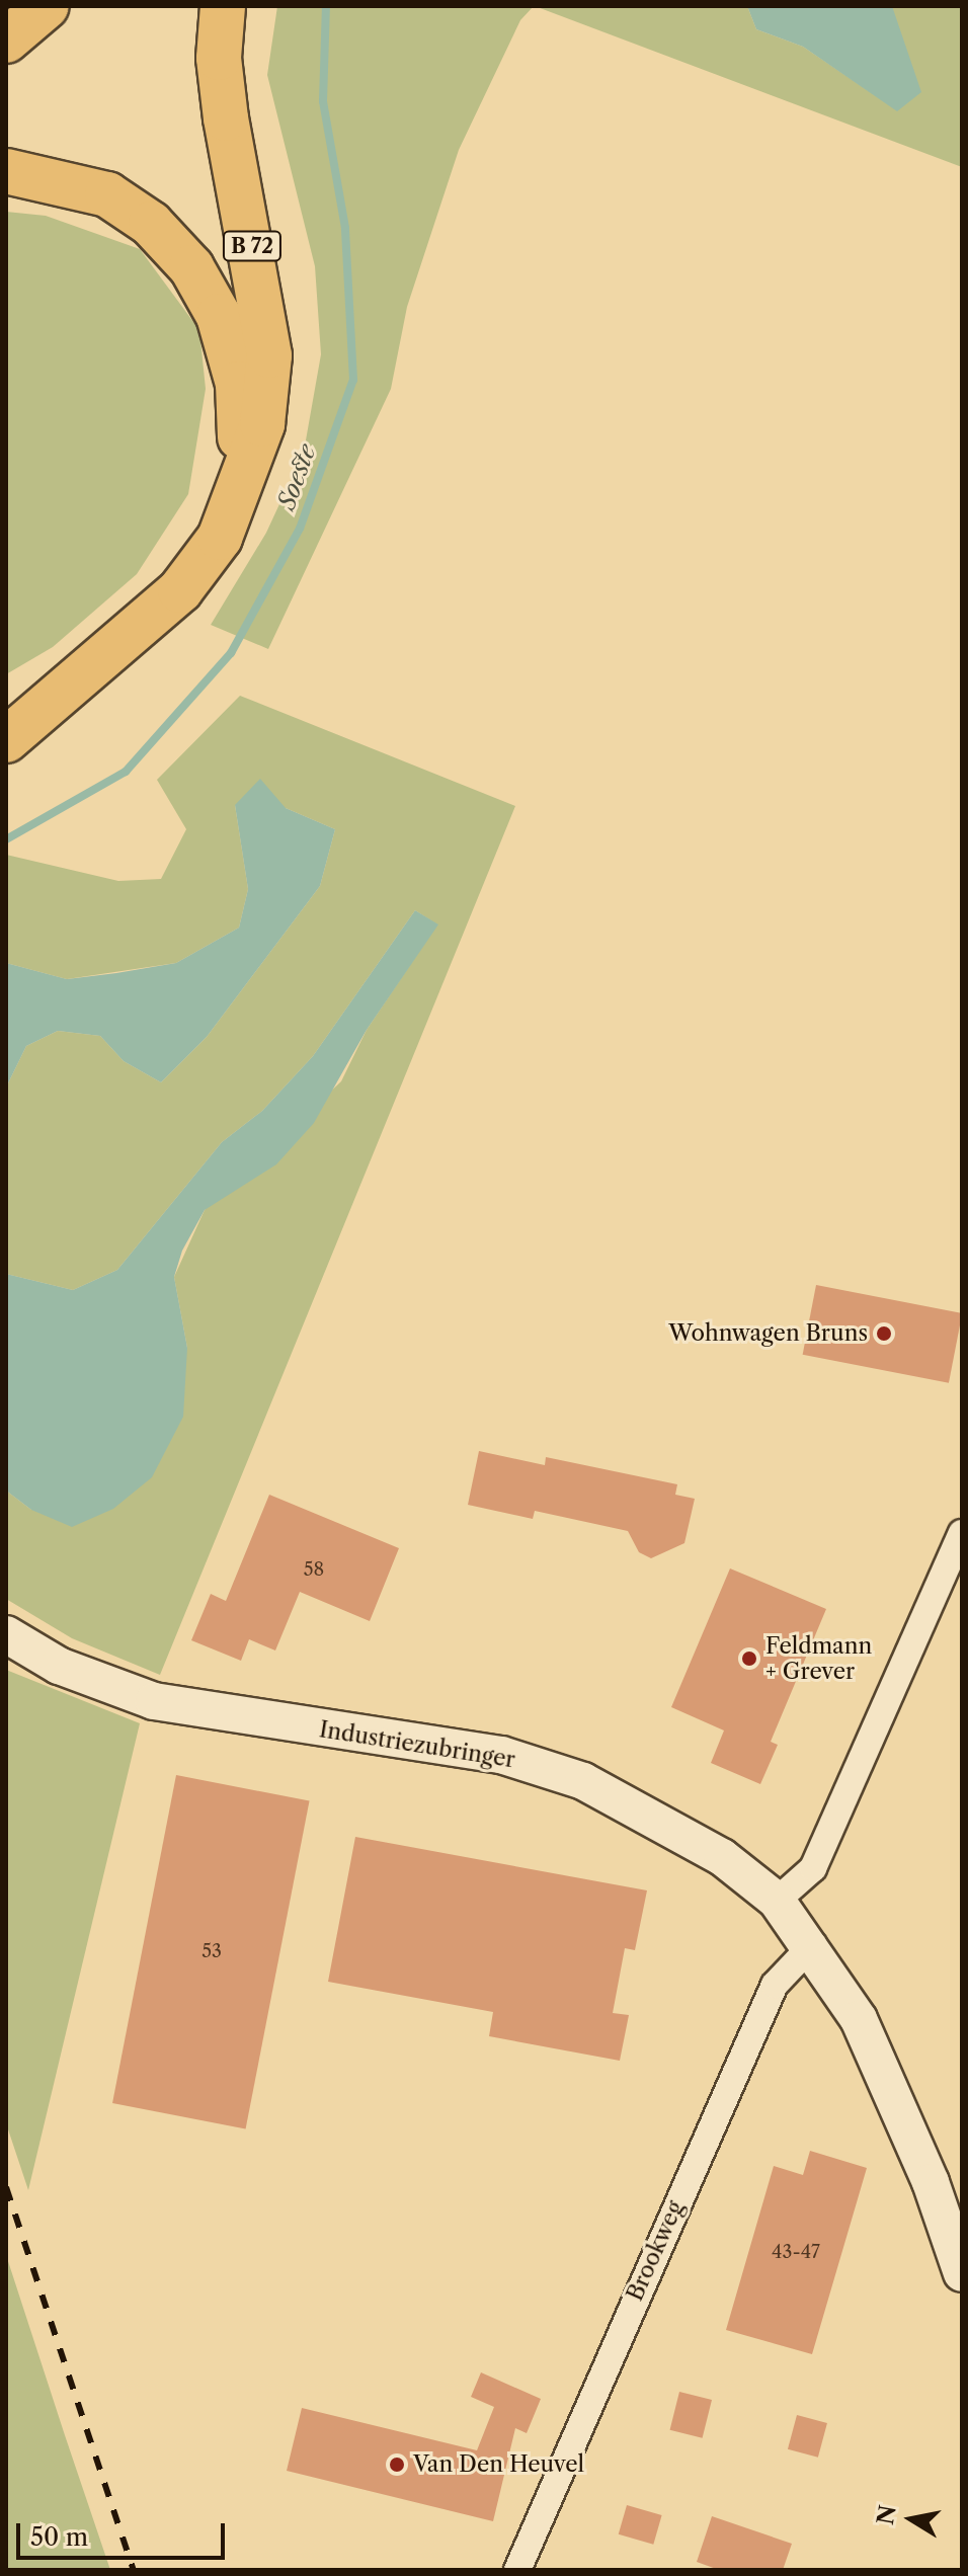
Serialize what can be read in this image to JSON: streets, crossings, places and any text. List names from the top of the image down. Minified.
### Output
{"streets":{"highway":["B 72"],"street":["Industriezubringer","Brookweg"]},"crossings":[["Industriezubringer","Brookweg"]],"water":["Soeste"],"places":["Wohnwagen Bruns","Feldmann + Grever","Van Den Heuvel"],"house_numbers":["58","53","43-47"],"scale_bar":"50 m","north":"left"}
